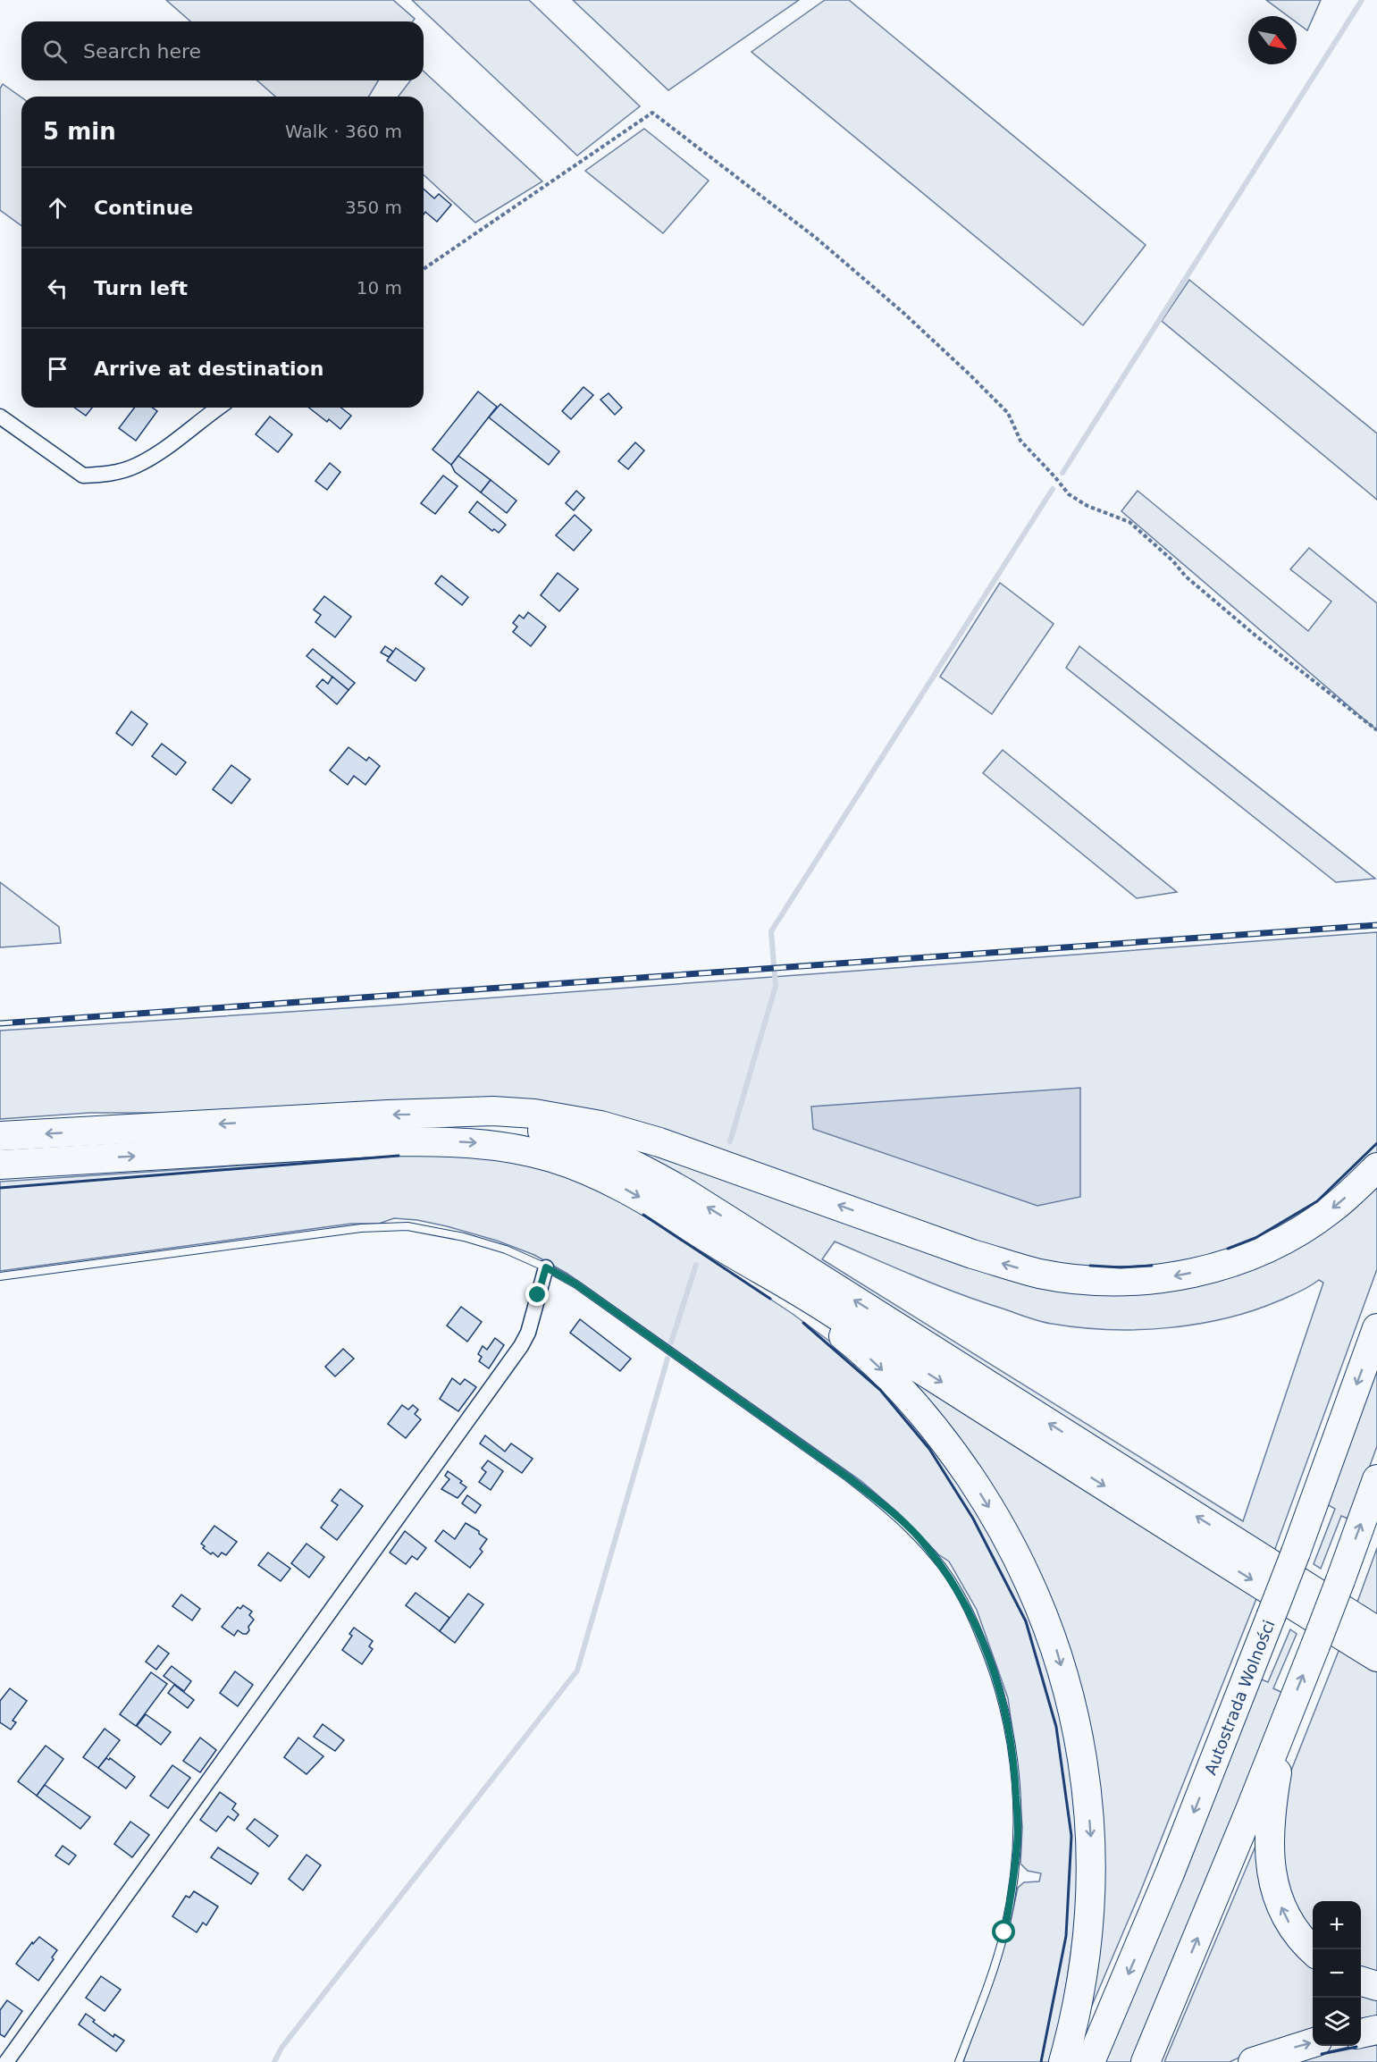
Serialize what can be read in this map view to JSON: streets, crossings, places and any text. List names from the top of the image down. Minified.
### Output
{"streets":{"highway":["Autostrada Wolności"]},"north":"bottom right","page":{"search":"Search here","heading":["5 min","Walk · 360 m"],"list":[["Continue","350 m"],["Turn left","10 m"],"Arrive at destination"],"map_buttons":["+","−"]}}
